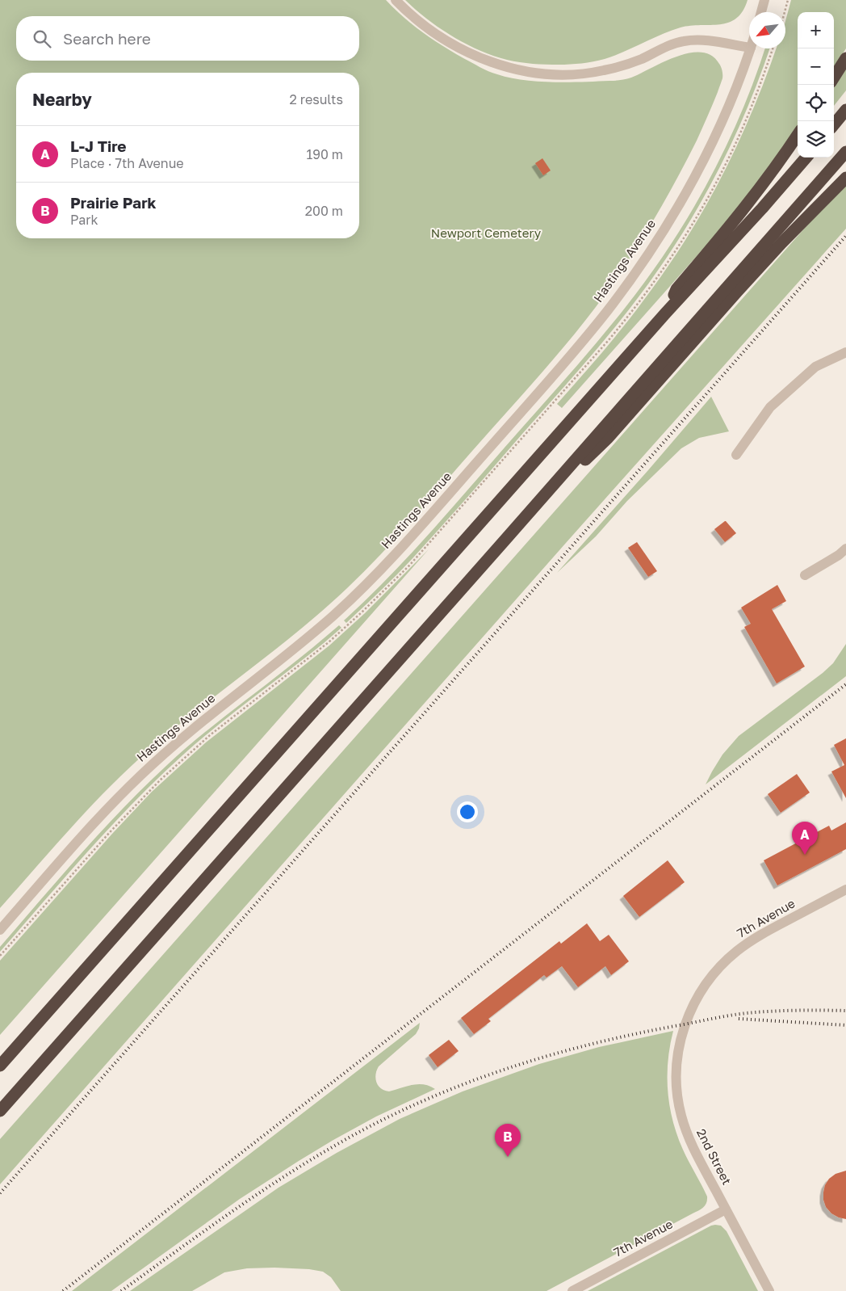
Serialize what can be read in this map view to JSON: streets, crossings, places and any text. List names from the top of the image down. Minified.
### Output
{"streets":{"street":["Hastings Avenue","7th Avenue","2nd Street"]},"crossings":[["7th Avenue","2nd Street"]],"parks":["Newport Cemetery"],"north":"bottom left","page":{"map_buttons":["+","−"],"search":"Search here","heading":["Nearby","2 results"],"list":[{"mark":"A","name":"L-J Tire","note":"Place · 7th Avenue","value":"190 m"},{"mark":"B","name":"Prairie Park","note":"Park","value":"200 m"}],"pins":["A","B"]}}
